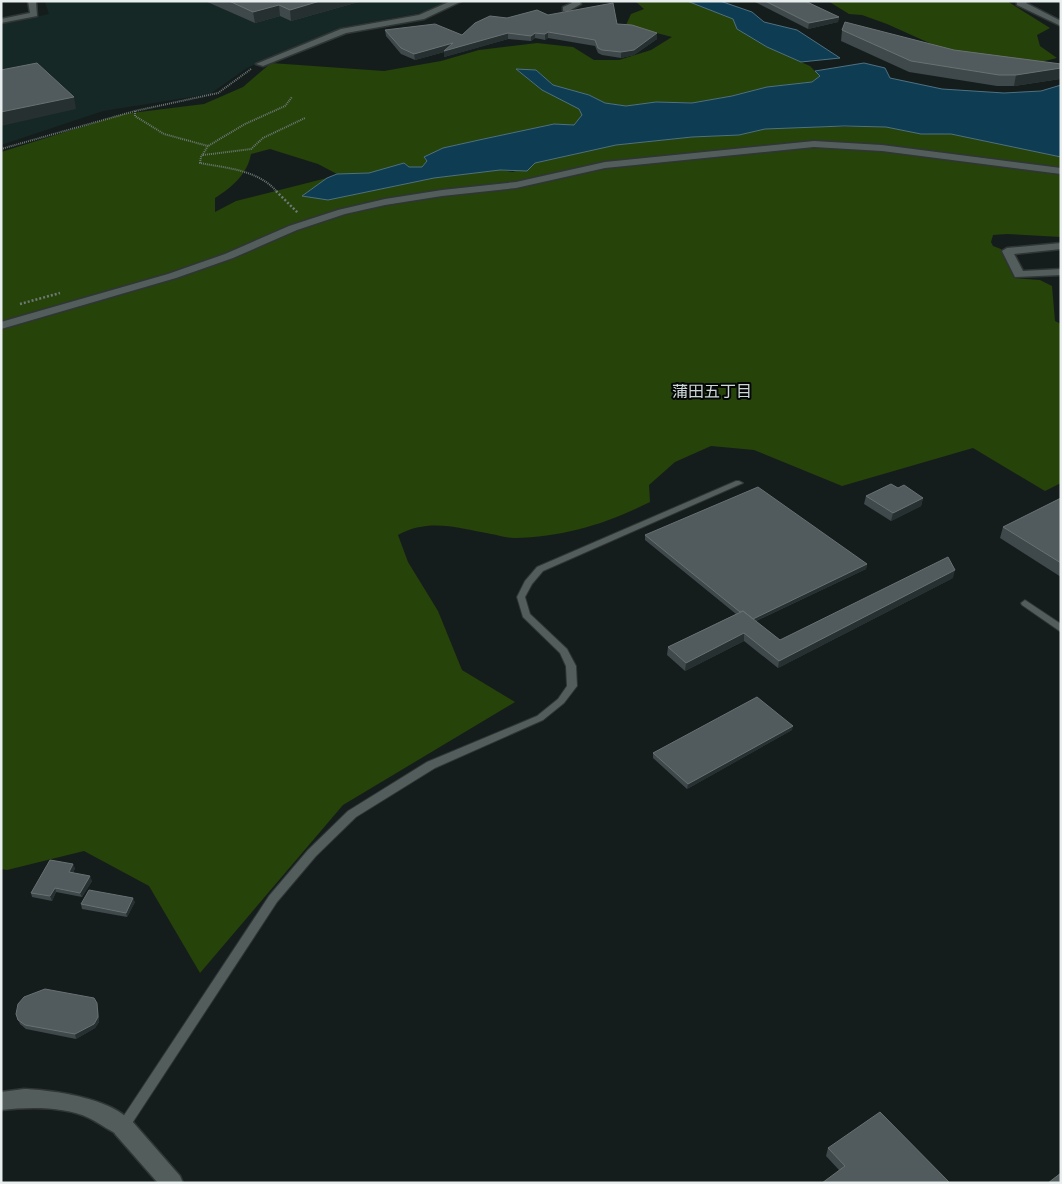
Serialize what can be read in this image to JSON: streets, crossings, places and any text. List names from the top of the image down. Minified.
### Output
{"districts":["蒲田五丁目"]}
